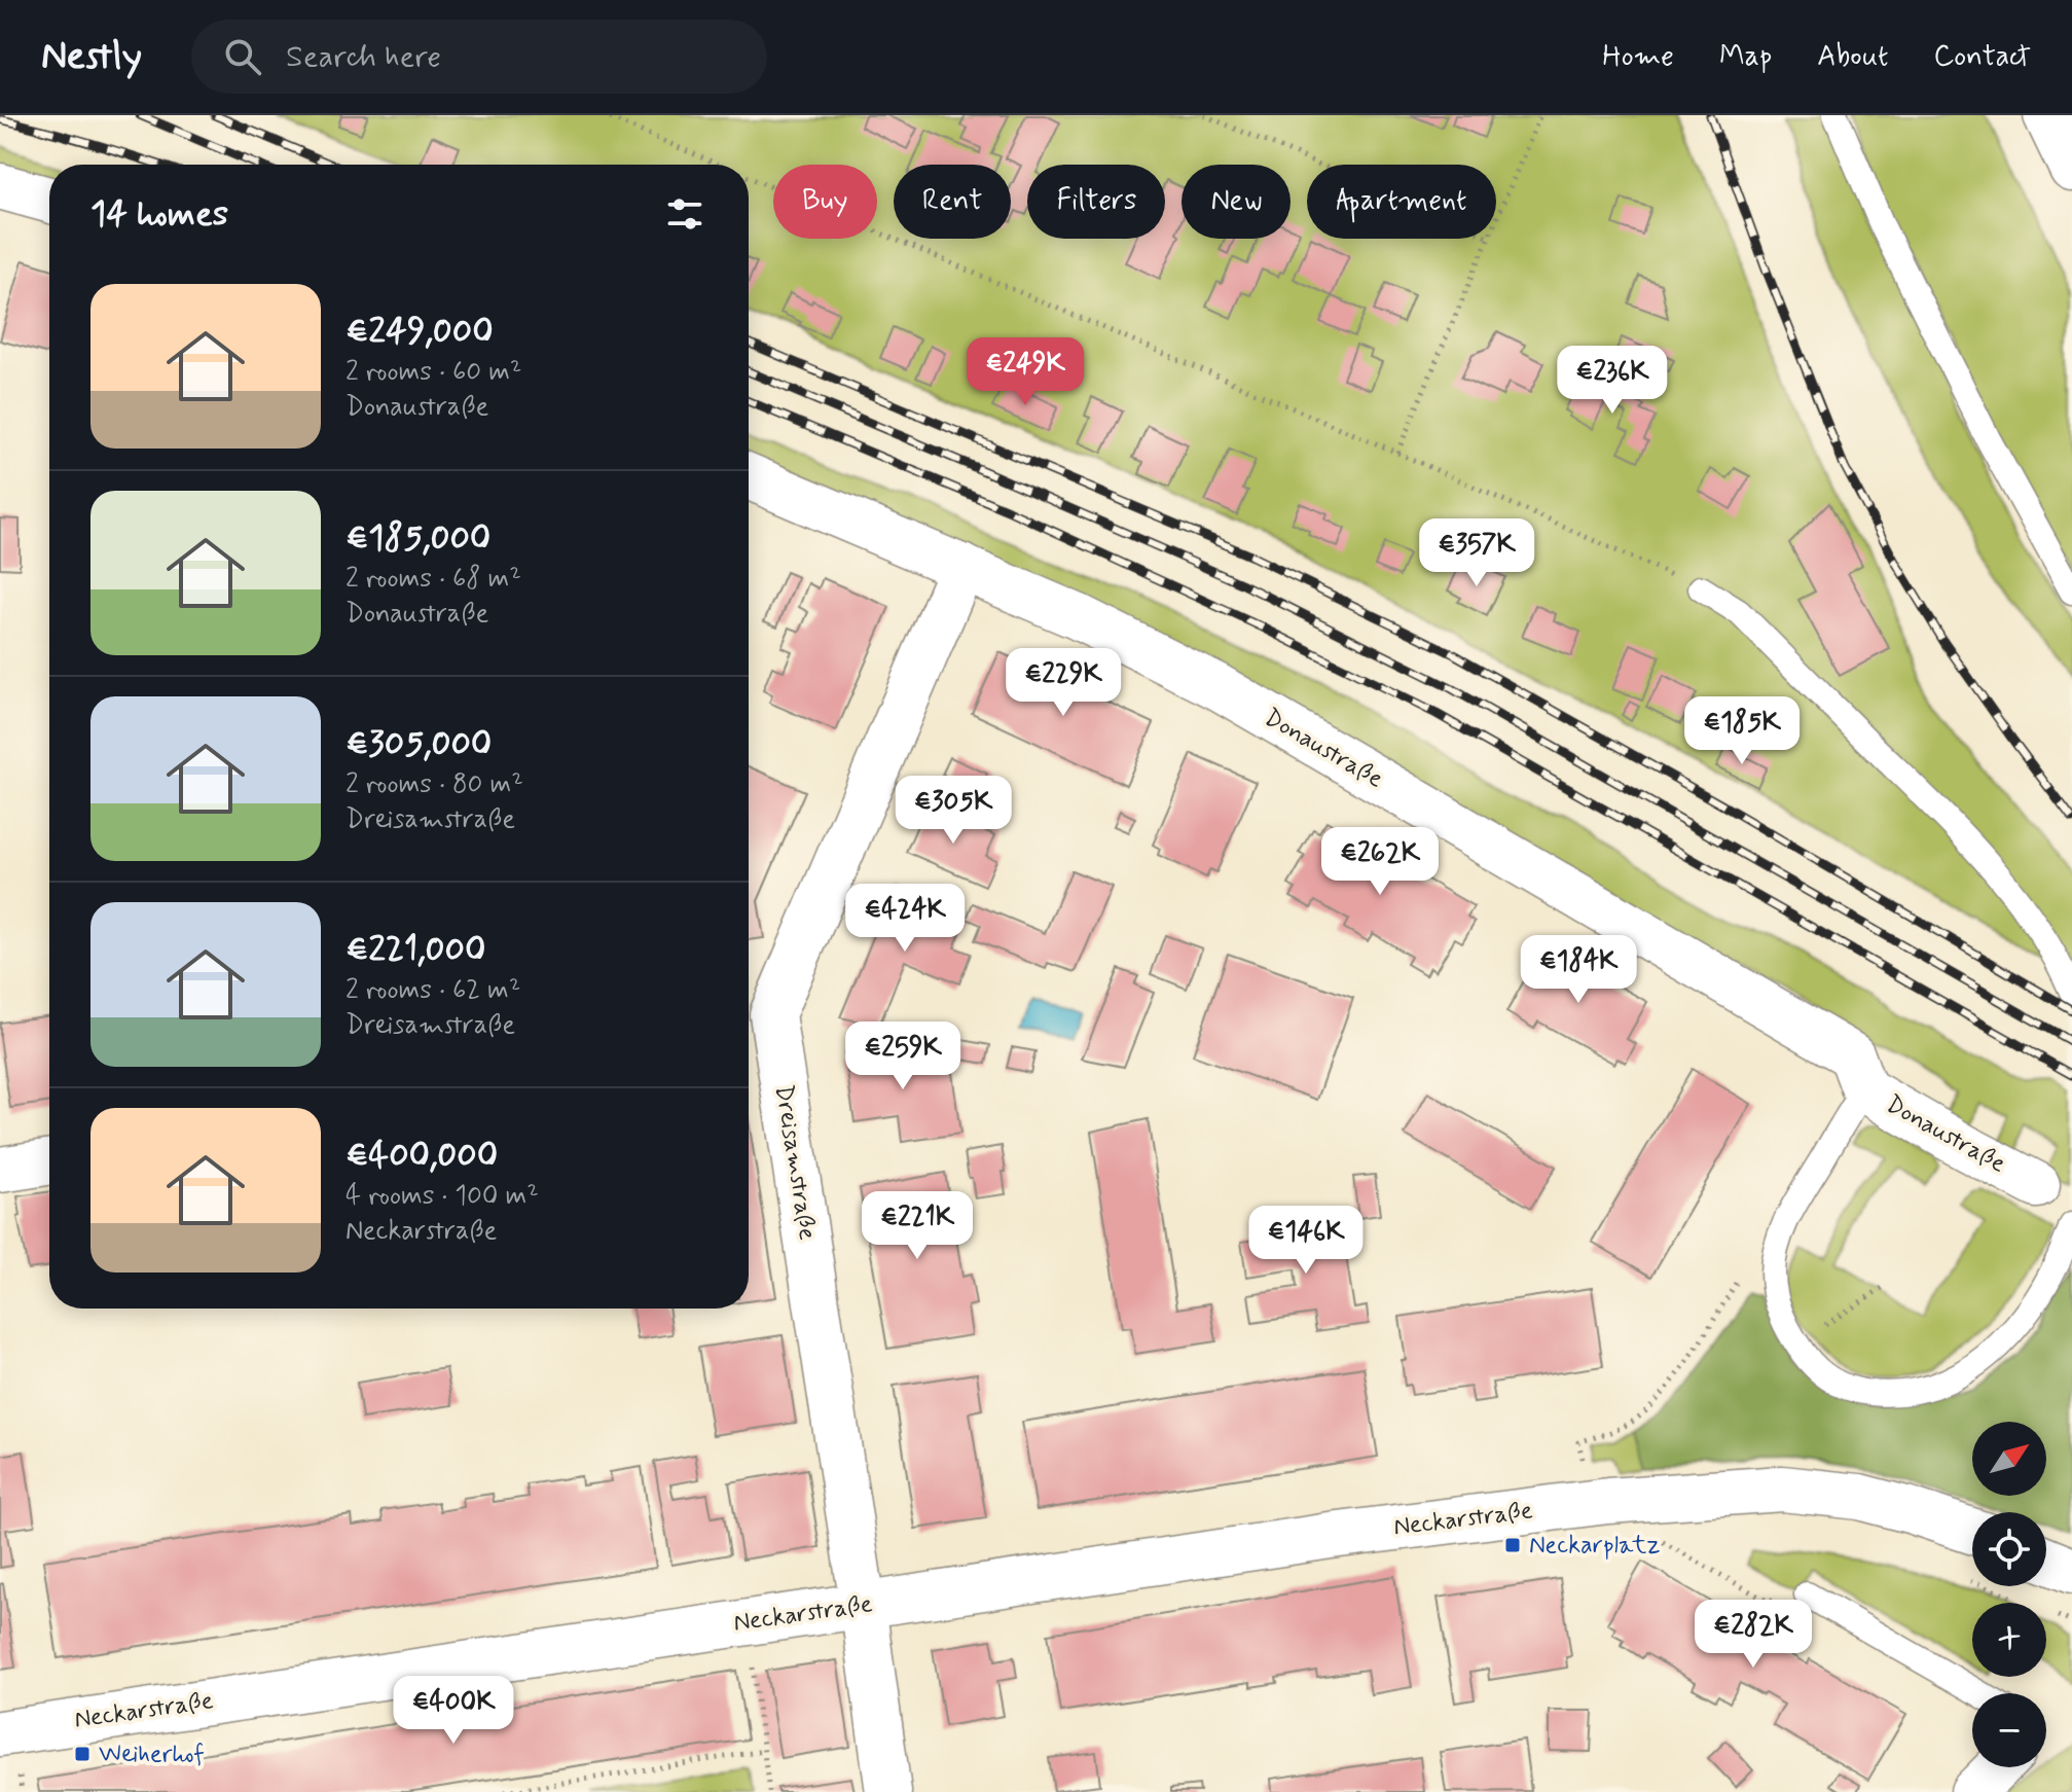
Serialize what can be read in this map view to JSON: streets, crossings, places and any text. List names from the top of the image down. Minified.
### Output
{"streets":{"main road":["Donaustraße","Dreisamstraße","Neckarstraße"]},"crossings":[["Donaustraße","Dreisamstraße"],["Dreisamstraße","Neckarstraße"]],"places":{"transit":["Neckarplatz","Weiherhof"]},"north":"top right","page":{"header":"Nestly","search":"Search here","nav":["Home","Map","About","Contact"],"chip":["Buy","Rent","Filters","New","Apartment"],"heading":"14 homes","list":[{"name":"€249,000","note":"2 rooms · 60 m² · Donaustraße"},{"name":"€185,000","note":"2 rooms · 68 m² · Donaustraße"},{"name":"€305,000","note":"2 rooms · 80 m² · Dreisamstraße"},{"name":"€221,000","note":"2 rooms · 62 m² · Dreisamstraße"},{"name":"€400,000","note":"4 rooms · 100 m² · Neckarstraße"}],"price":["€249K","€236K","€357K","€229K","€185K","€305K","€262K","€424K","€184K","€259K","€221K","€146K","€282K","€400K"],"map_buttons":["+","−"]}}
